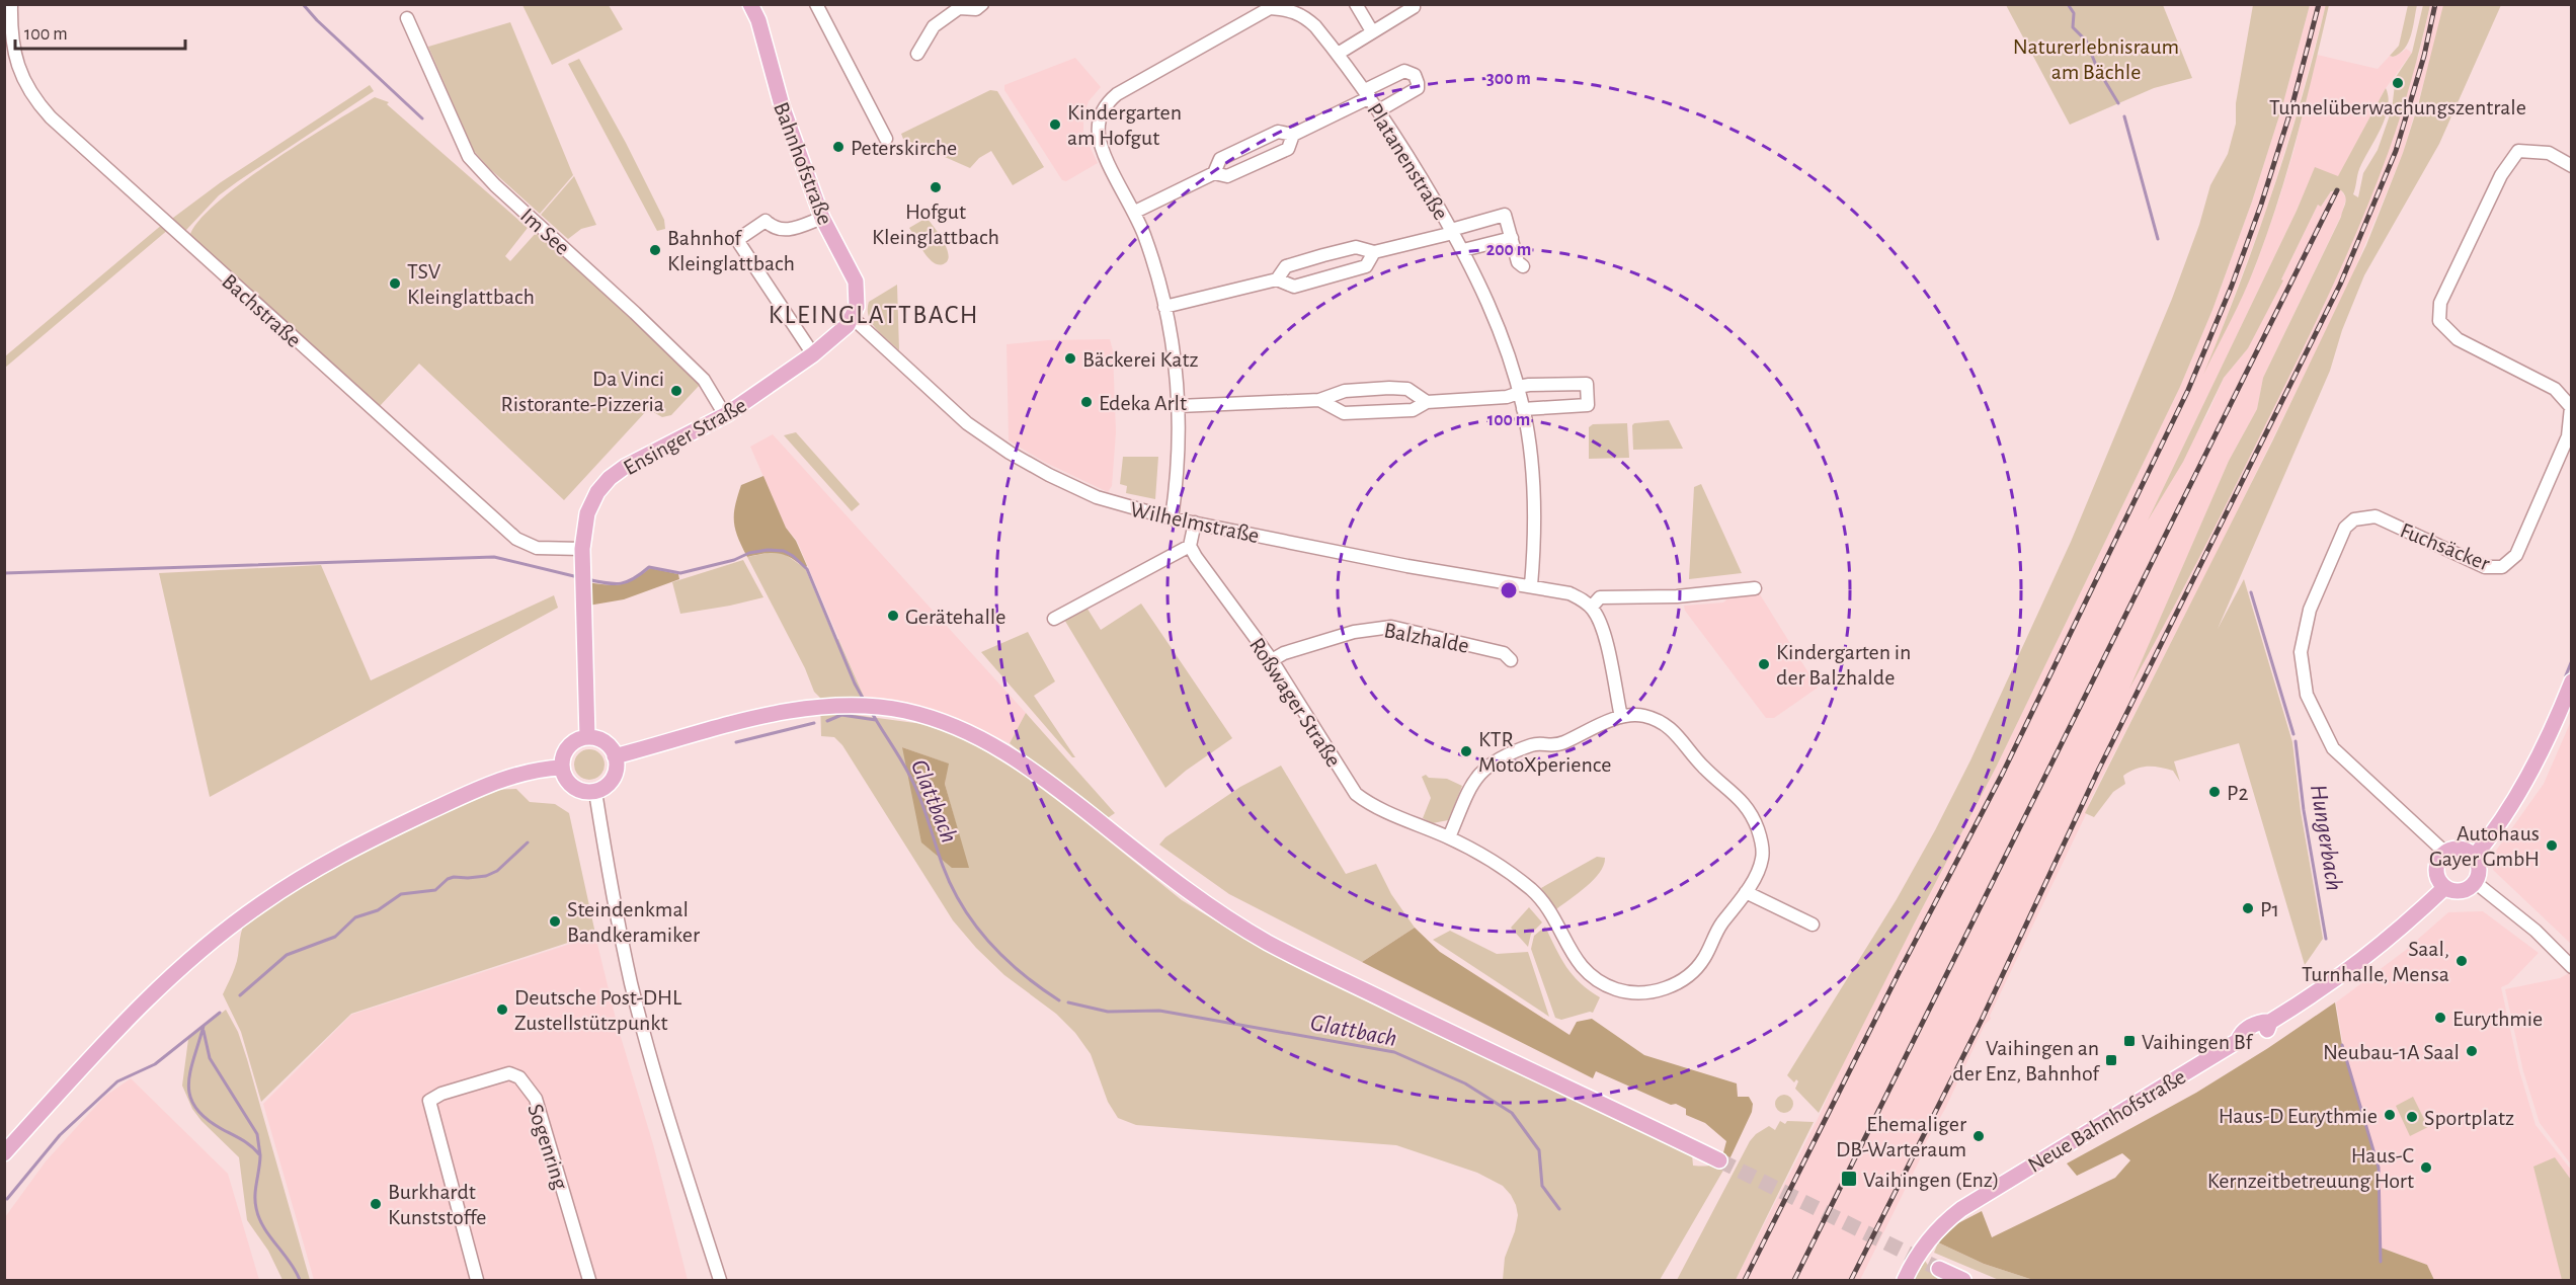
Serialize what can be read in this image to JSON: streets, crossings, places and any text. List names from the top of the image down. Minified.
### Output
{"streets":{"main road":["Bahnhofstraße","Ensinger Straße","Neue Bahnhofstraße"],"street":["Platanenstraße","Im See","Bachstraße","Wilhelmstraße","Fuchsäcker","Balzhalde","Roßwager Straße","Sogenring"]},"crossings":[["Platanenstraße","Wilhelmstraße"],["Bahnhofstraße","Ensinger Straße"],["Bahnhofstraße","Wilhelmstraße"],["Im See","Ensinger Straße"],["Bachstraße","Ensinger Straße"],["Ensinger Straße","Wilhelmstraße"],["Fuchsäcker","Neue Bahnhofstraße"],["Balzhalde","Roßwager Straße"]],"districts":["KLEINGLATTBACH"],"water":["Glattbach","Hungerbach"],"parks":["Naturerlebnisraum am Bächle"],"places":{"other":["Tunnelüberwachungszentrale","Kindergarten am Hofgut","Peterskirche","Hofgut Kleinglattbach","Bahnhof Kleinglattbach","TSV Kleinglattbach","Bäckerei Katz","Da Vinci Ristorante-Pizzeria","Edeka Arlt","Gerätehalle","Kindergarten in der Balzhalde","KTR MotoXperience","P2","Autohaus Gayer GmbH","P1","Steindenkmal Bandkeramiker","Saal, Turnhalle, Mensa","Deutsche Post-DHL Zustellstützpunkt","Eurythmie","Neubau-1A Saal","Haus-D Eurythmie","Sportplatz","Ehemaliger DB-Warteraum","Haus-C Kernzeitbetreuung Hort","Burkhardt Kunststoffe"],"transit":["Vaihingen Bf","Vaihingen an der Enz, Bahnhof","Vaihingen (Enz)"]},"scale_bar":"100 m","rings":["300 m","200 m","100 m"]}
